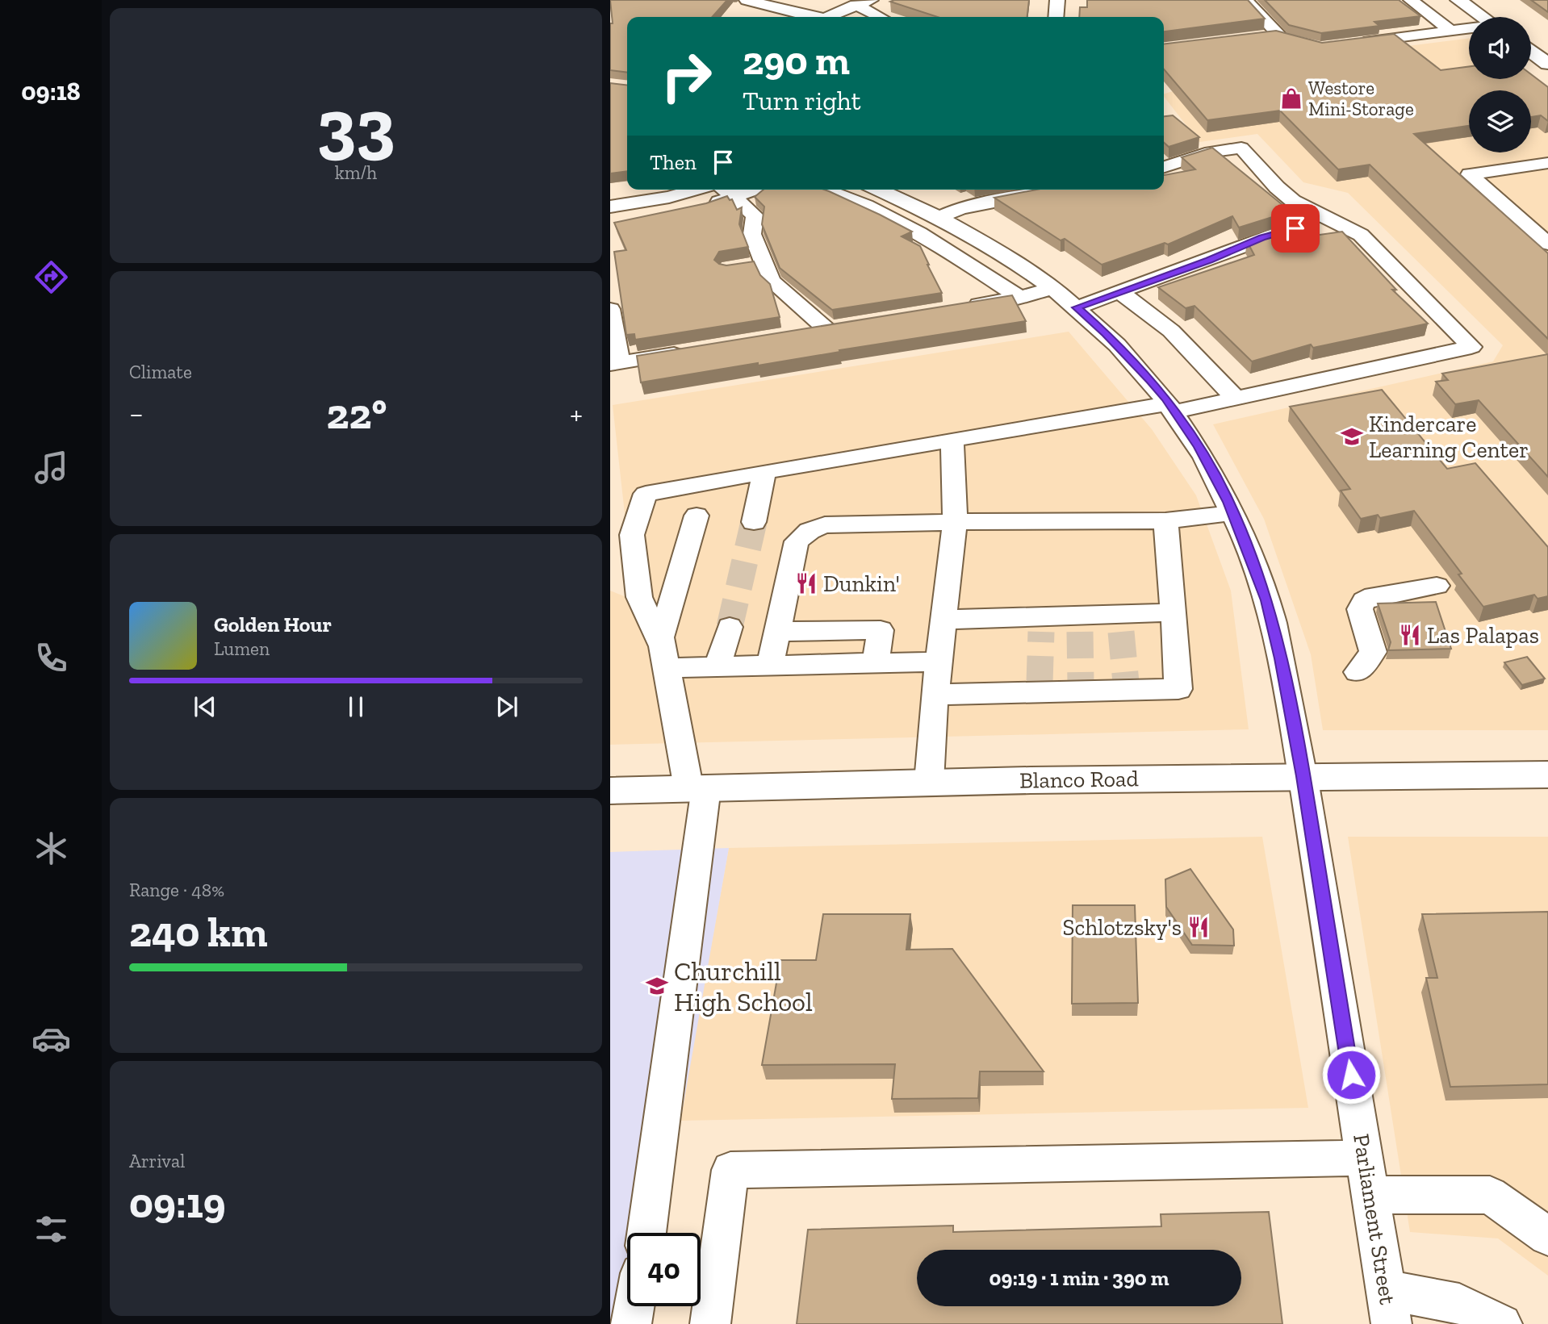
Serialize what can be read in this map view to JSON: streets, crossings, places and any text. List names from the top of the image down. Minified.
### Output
{"streets":{"main road":["Blanco Road"],"street":["Parliament Street"]},"crossings":[["Blanco Road","Parliament Street"]],"places":{"shop":["Westore Mini-Storage"],"school or university":["Kindercare Learning Center","Churchill High School"],"restaurant":["Dunkin'","Las Palapas","Schlotzsky's"]},"page":{"tabs":"09:18","tile":[["33","km/h"],"Climate",["Range · 48%","240 km"],["Arrival","09:19"]],"turn":["290 m","Turn right"],"then":"Then","heat":["−","22°","+"],"song":["Golden Hour","Lumen"],"limit":"40","trip":"09:19 · 1 min · 390 m"}}
